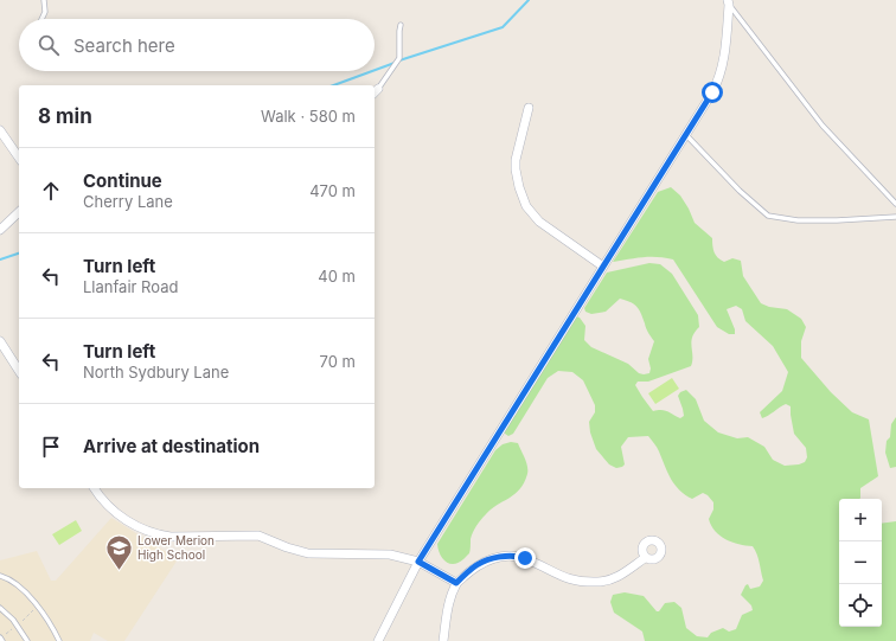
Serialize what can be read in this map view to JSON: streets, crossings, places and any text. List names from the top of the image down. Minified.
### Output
{"places":{"school or university":["Lower Merion High School"]},"page":{"search":"Search here","heading":["8 min","Walk · 580 m"],"list":[["Continue","Cherry Lane","470 m"],["Turn left","Llanfair Road","40 m"],["Turn left","North Sydbury Lane","70 m"],"Arrive at destination"],"map_buttons":["+","−"]}}
